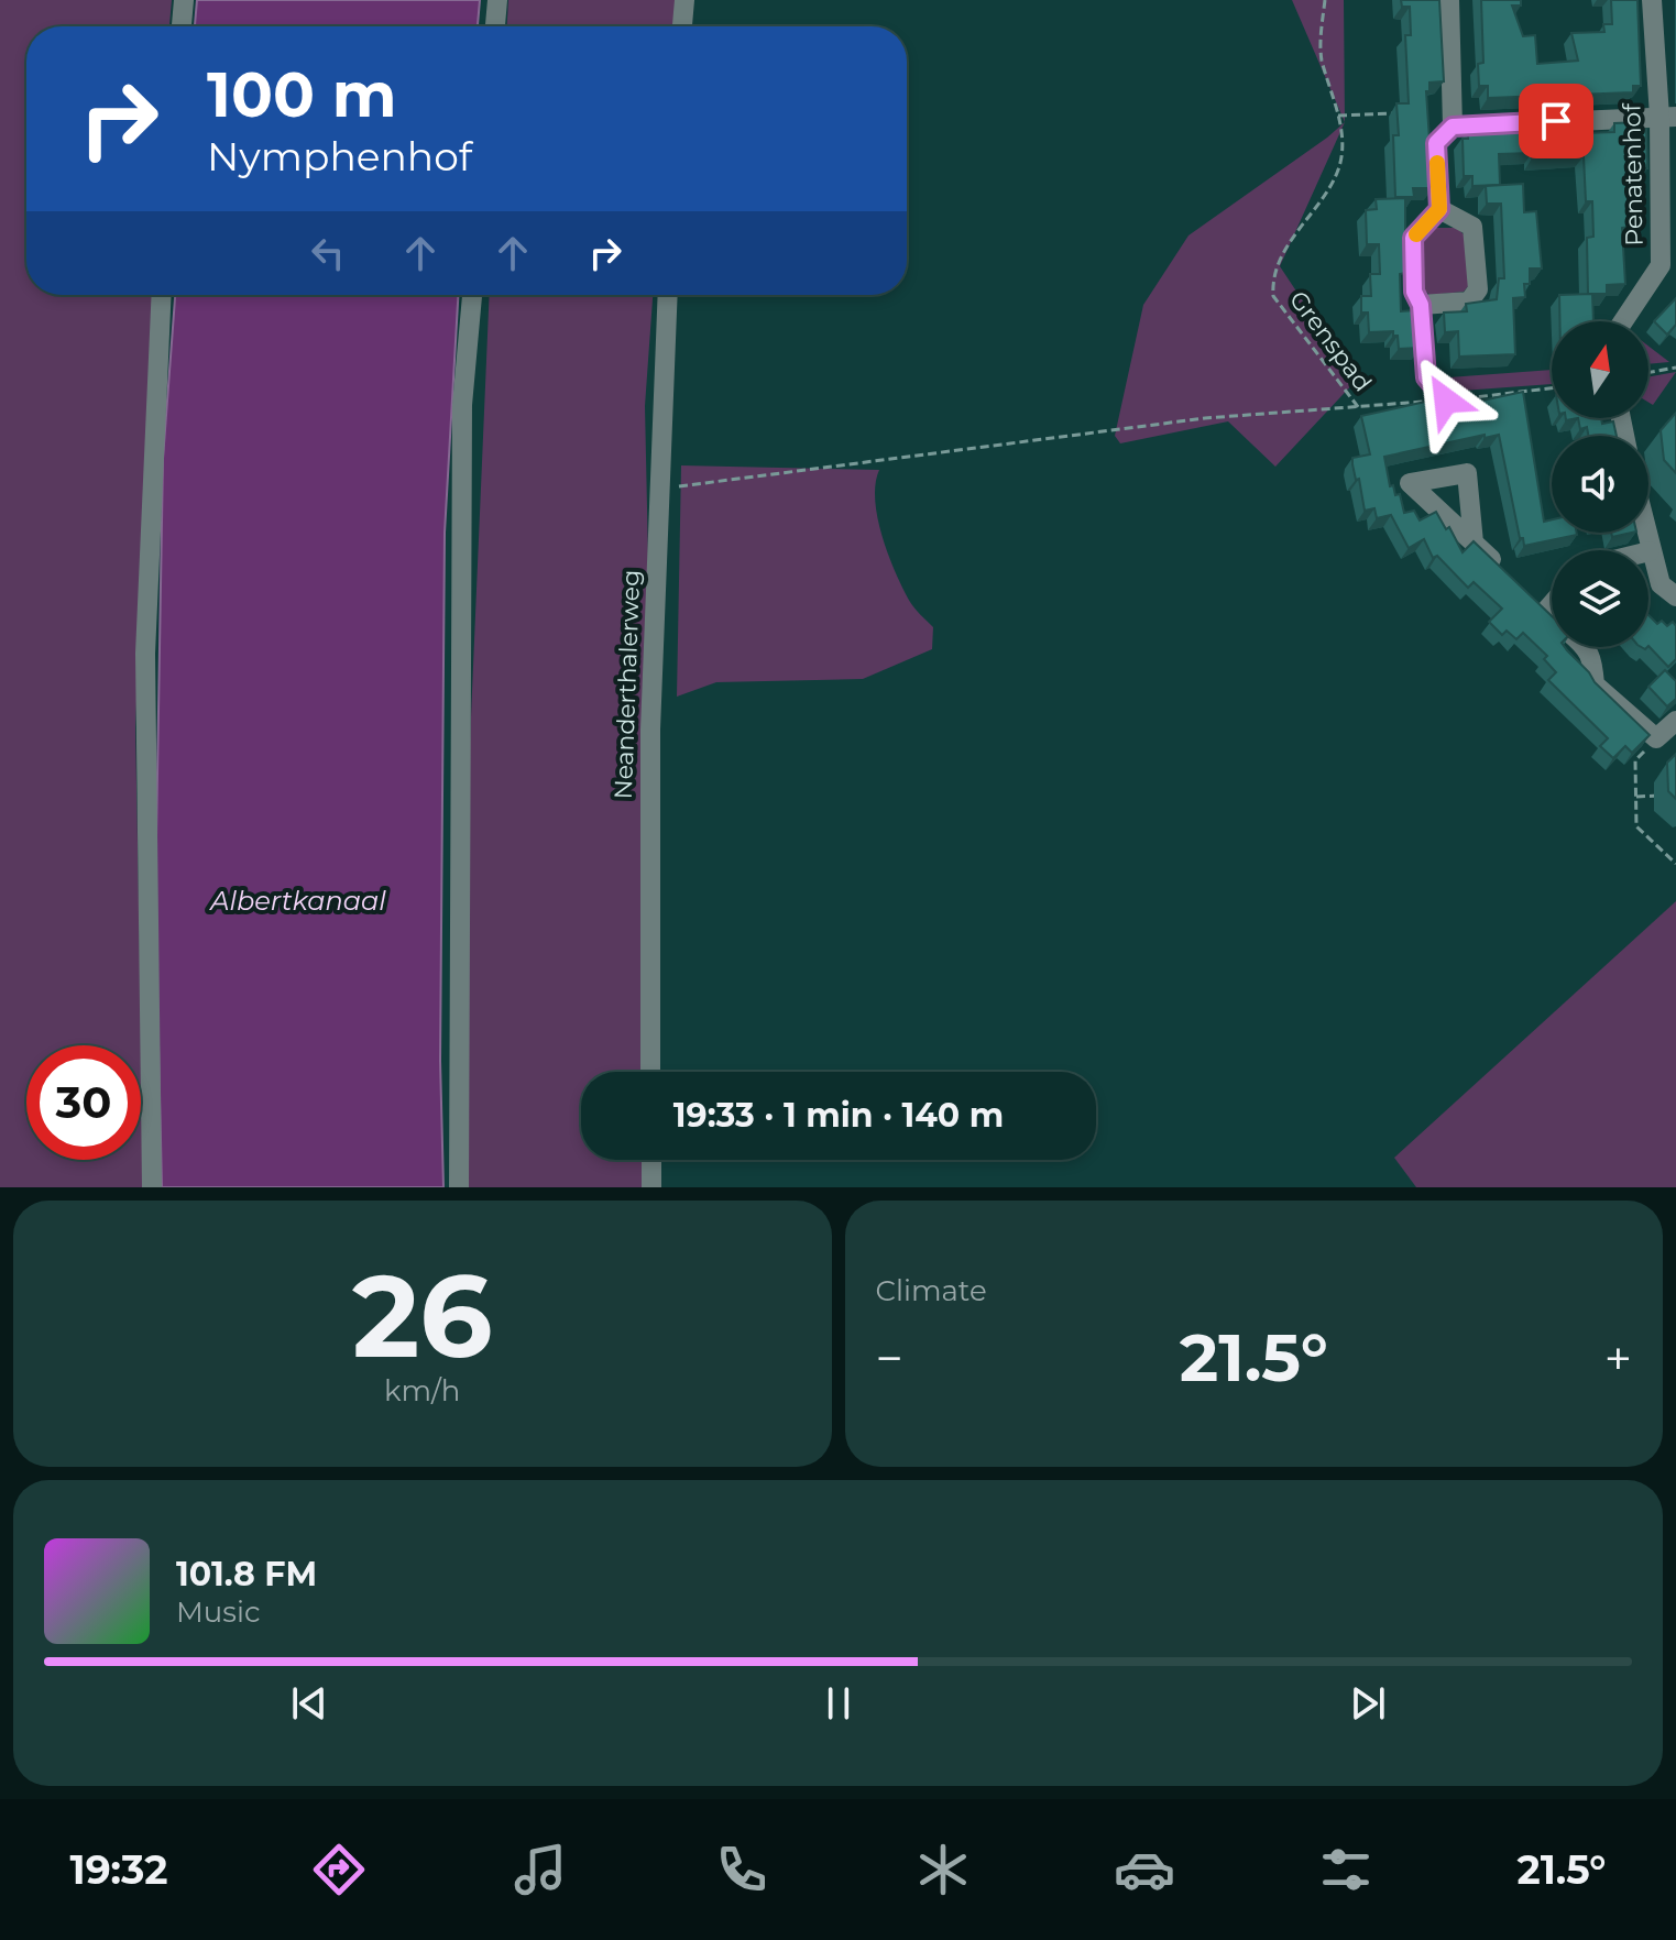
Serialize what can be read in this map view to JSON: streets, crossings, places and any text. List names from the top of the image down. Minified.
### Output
{"streets":{"street":["Penatenhof","Neanderthalerweg"],"path":["Grenspad"]},"crossings":[["Grenspad","Neanderthalerweg"]],"water":["Albertkanaal"],"north":"top","page":{"turn":["100 m","Nymphenhof"],"limit":"30","trip":"19:33 · 1 min · 140 m","tile":[["26","km/h"],"Climate"],"heat":["−","21.5°","+"],"song":["101.8 FM","Music"],"tabs":["19:32","21.5°"]}}
